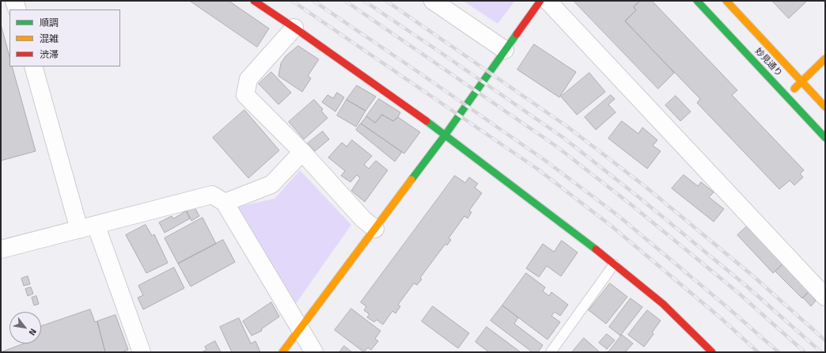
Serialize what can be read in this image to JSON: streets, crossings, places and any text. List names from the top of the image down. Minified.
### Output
{"streets":{"street":["妙見通り"]},"legend":["順調","混雑","渋滞"],"north":"bottom right"}
